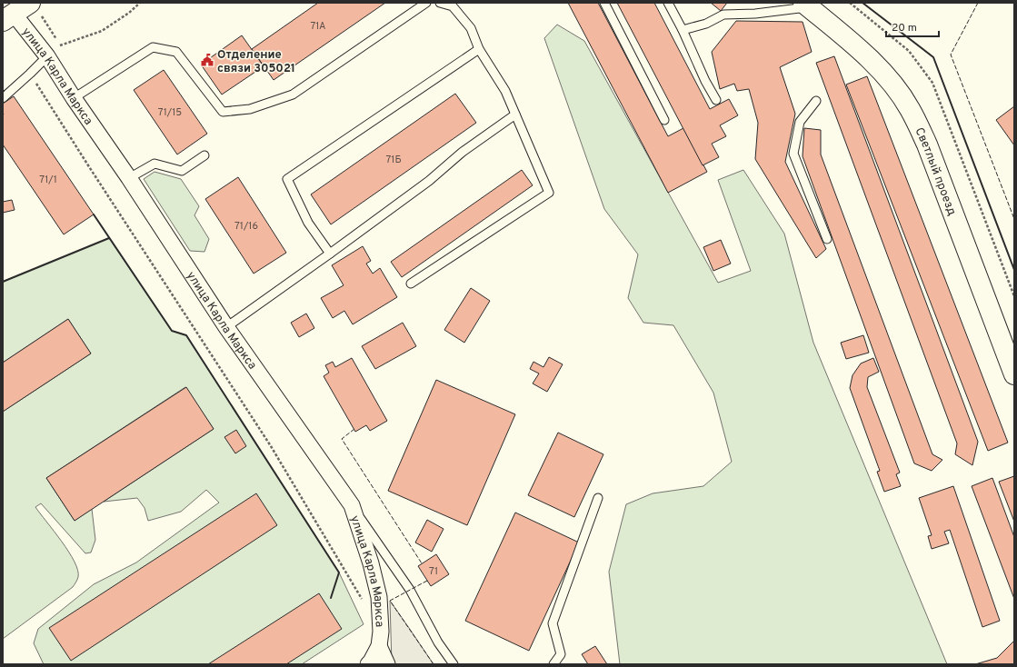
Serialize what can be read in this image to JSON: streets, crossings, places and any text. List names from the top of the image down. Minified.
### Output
{"streets":{"street":["улица Карла Маркса","Светлый проезд"]},"places":{"public building":["Отделение связи 305021"]},"house_numbers":["71А","71/15","71Б","71/1","71/16","71"],"scale_bar":"20 m"}
